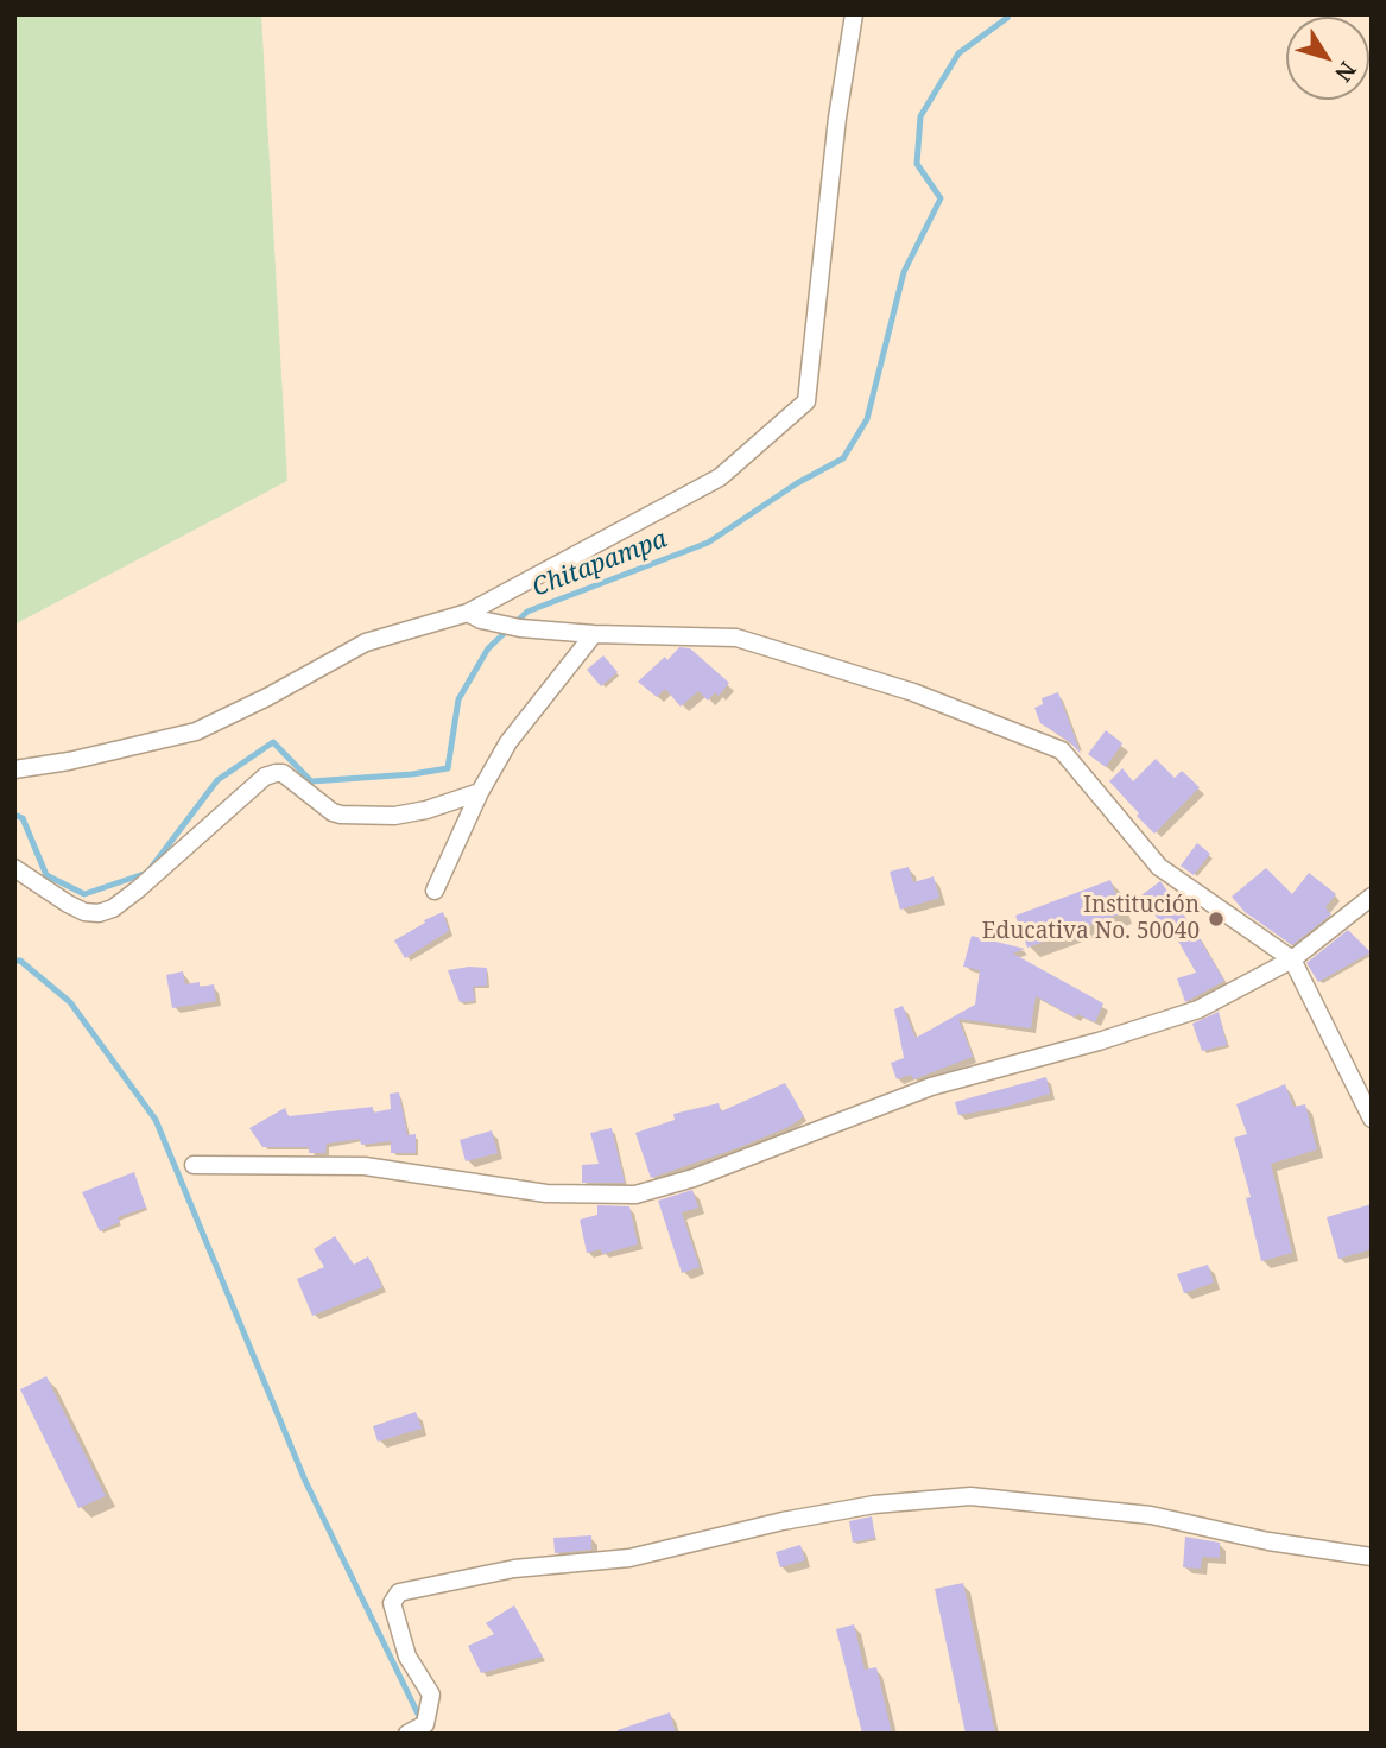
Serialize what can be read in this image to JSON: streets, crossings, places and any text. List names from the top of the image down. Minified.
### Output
{"water":["Chitapampa"],"places":["Institución Educativa No. 50040"],"north":"bottom right"}
